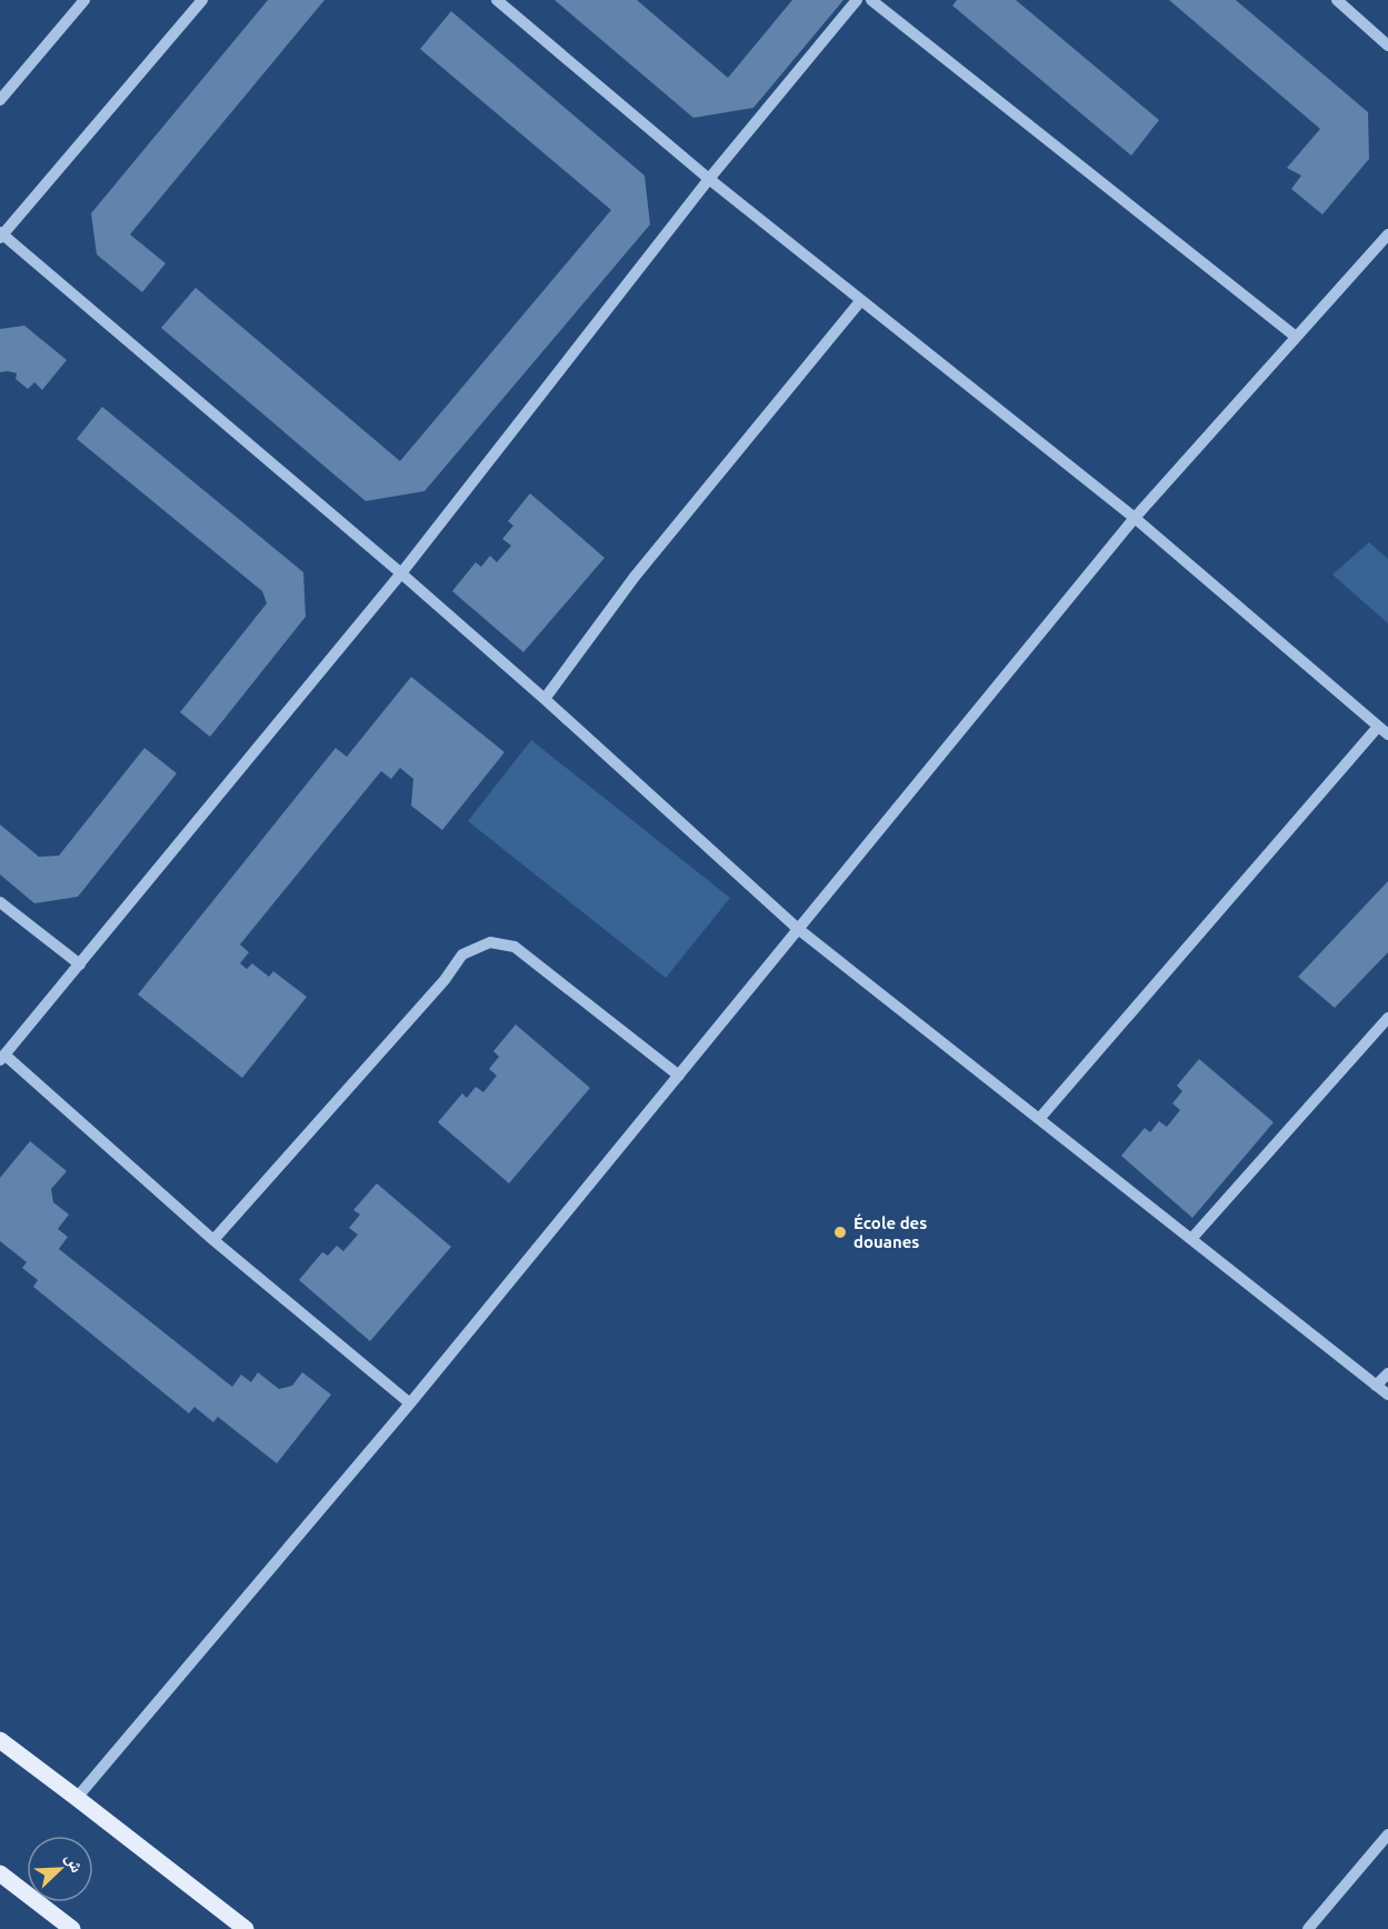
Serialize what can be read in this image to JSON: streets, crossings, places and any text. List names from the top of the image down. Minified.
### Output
{"places":["École des douanes"],"north":"top right"}
